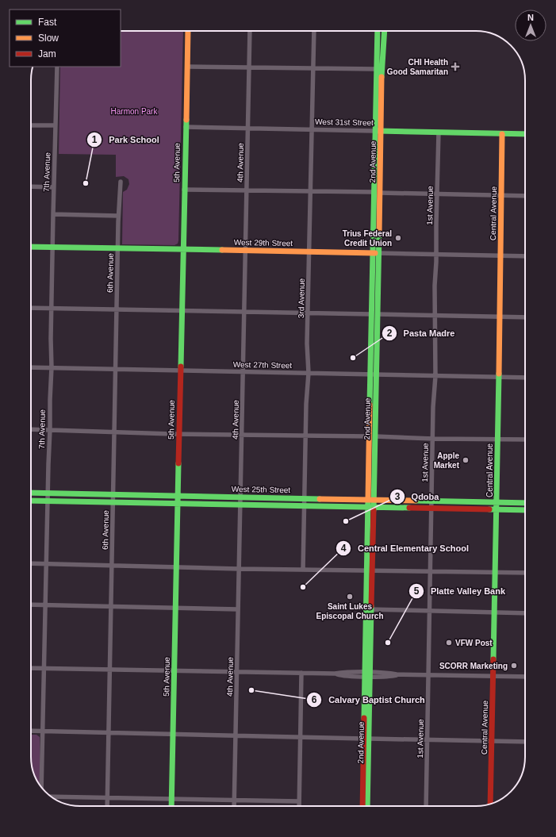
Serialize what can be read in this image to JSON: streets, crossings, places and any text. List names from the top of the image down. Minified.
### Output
{"streets":{"main road":["West 31st Street","2nd Avenue","5th Avenue","Central Avenue","West 29th Street","West 25th Street"],"street":["4th Avenue","7th Avenue","1st Avenue","6th Avenue","3rd Avenue","West 27th Street"]},"crossings":[["West 31st Street","2nd Avenue"],["West 31st Street","5th Avenue"],["West 31st Street","4th Avenue"],["West 31st Street","1st Avenue"],["West 31st Street","Central Avenue"],["West 31st Street","3rd Avenue"],["2nd Avenue","West 29th Street"],["2nd Avenue","West 27th Street"],["2nd Avenue","West 25th Street"],["5th Avenue","West 29th Street"],["5th Avenue","West 27th Street"],["5th Avenue","West 25th Street"],["4th Avenue","West 29th Street"],["4th Avenue","West 27th Street"],["4th Avenue","West 25th Street"],["7th Avenue","West 29th Street"],["7th Avenue","West 27th Street"],["7th Avenue","West 25th Street"],["1st Avenue","West 29th Street"],["1st Avenue","West 27th Street"],["1st Avenue","West 25th Street"],["Central Avenue","West 29th Street"],["Central Avenue","West 27th Street"],["Central Avenue","West 25th Street"],["West 29th Street","6th Avenue"],["West 29th Street","3rd Avenue"],["6th Avenue","West 27th Street"],["6th Avenue","West 25th Street"],["3rd Avenue","West 27th Street"],["3rd Avenue","West 25th Street"]],"parks":["Harmon Park"],"places":{"health":["CHI Health Good Samaritan"],"other":["Park School","Trius Federal Credit Union","Pasta Madre","Apple Market","Qdoba","Central Elementary School","Saint Lukes Episcopal Church","Platte Valley Bank","VFW Post","SCORR Marketing","Calvary Baptist Church"]},"legend":["Fast","Slow","Jam"],"north":"top"}
